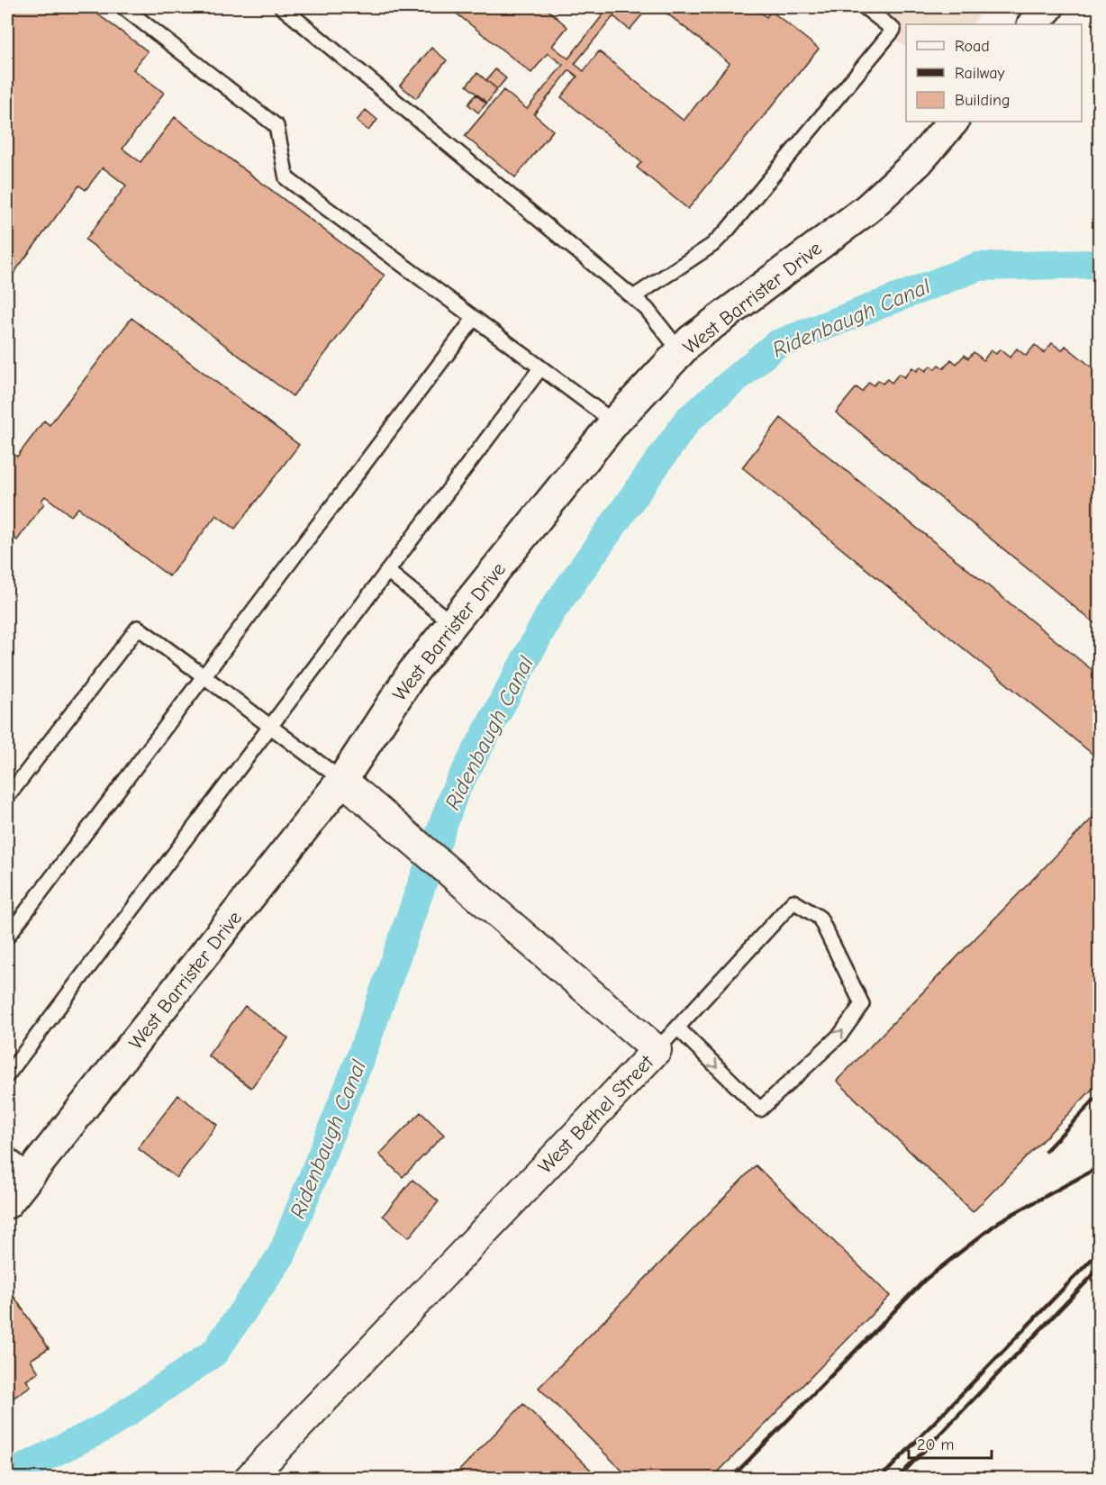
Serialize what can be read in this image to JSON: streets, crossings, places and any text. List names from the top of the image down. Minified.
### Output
{"streets":{"street":["West Barrister Drive","West Bethel Street"]},"crossings":[["West Barrister Drive","West Bethel Street"]],"water":["Ridenbaugh Canal"],"legend":["Road","Railway","Building"],"scale_bar":"20 m"}
